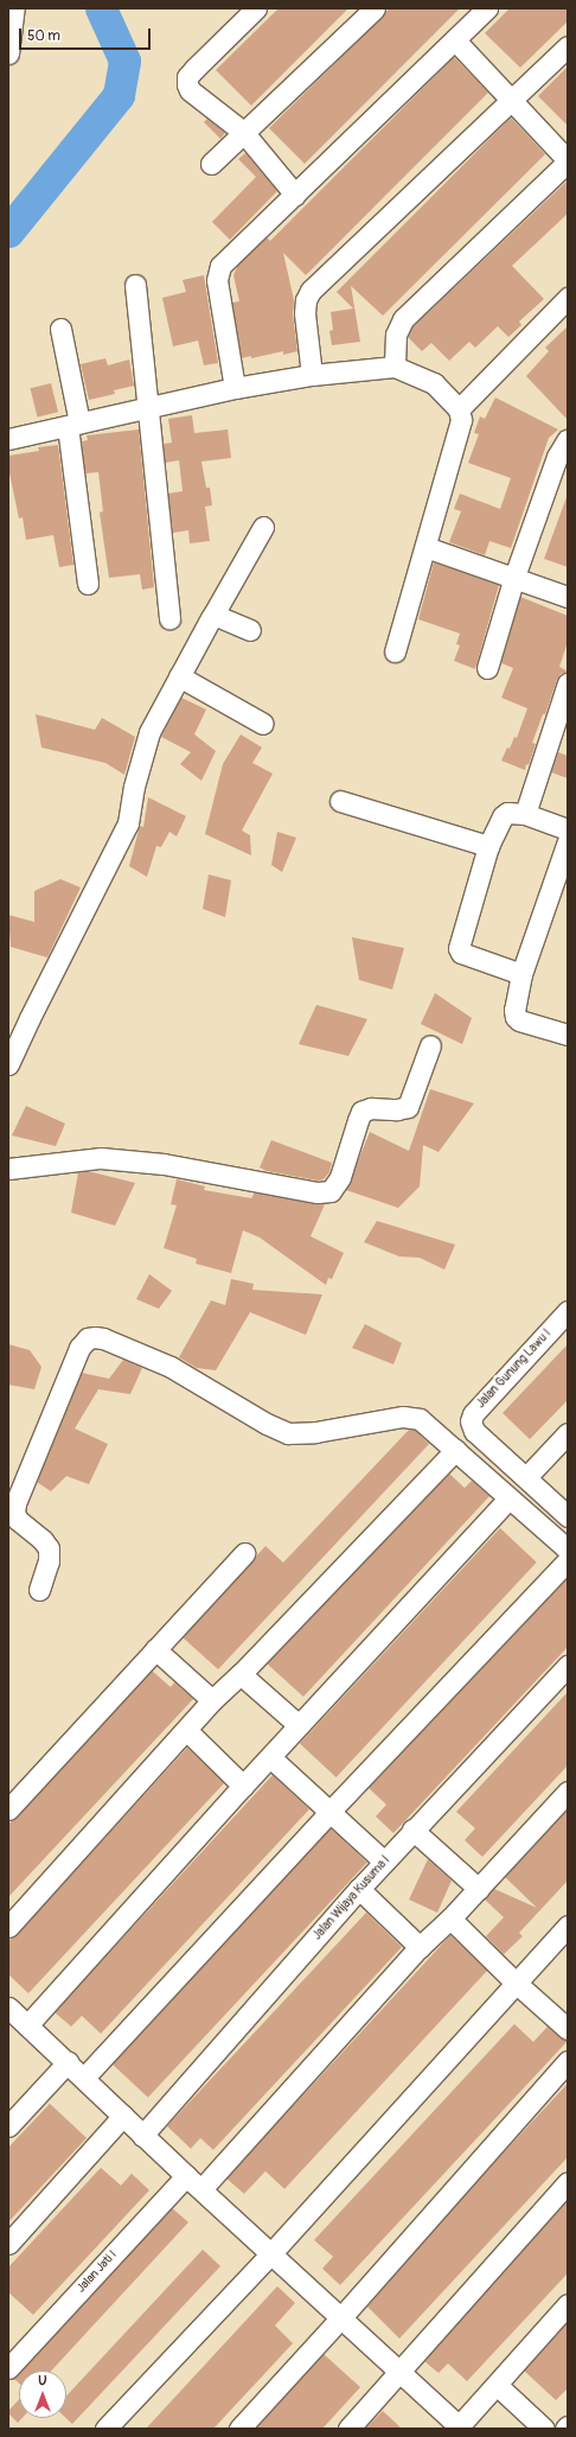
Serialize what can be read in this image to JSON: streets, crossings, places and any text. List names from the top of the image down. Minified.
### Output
{"streets":{"street":["Jalan Gunung Lawu I","Jalan Wijaya Kusuma I","Jalan Jati I"]},"scale_bar":"50 m","north":"top"}
